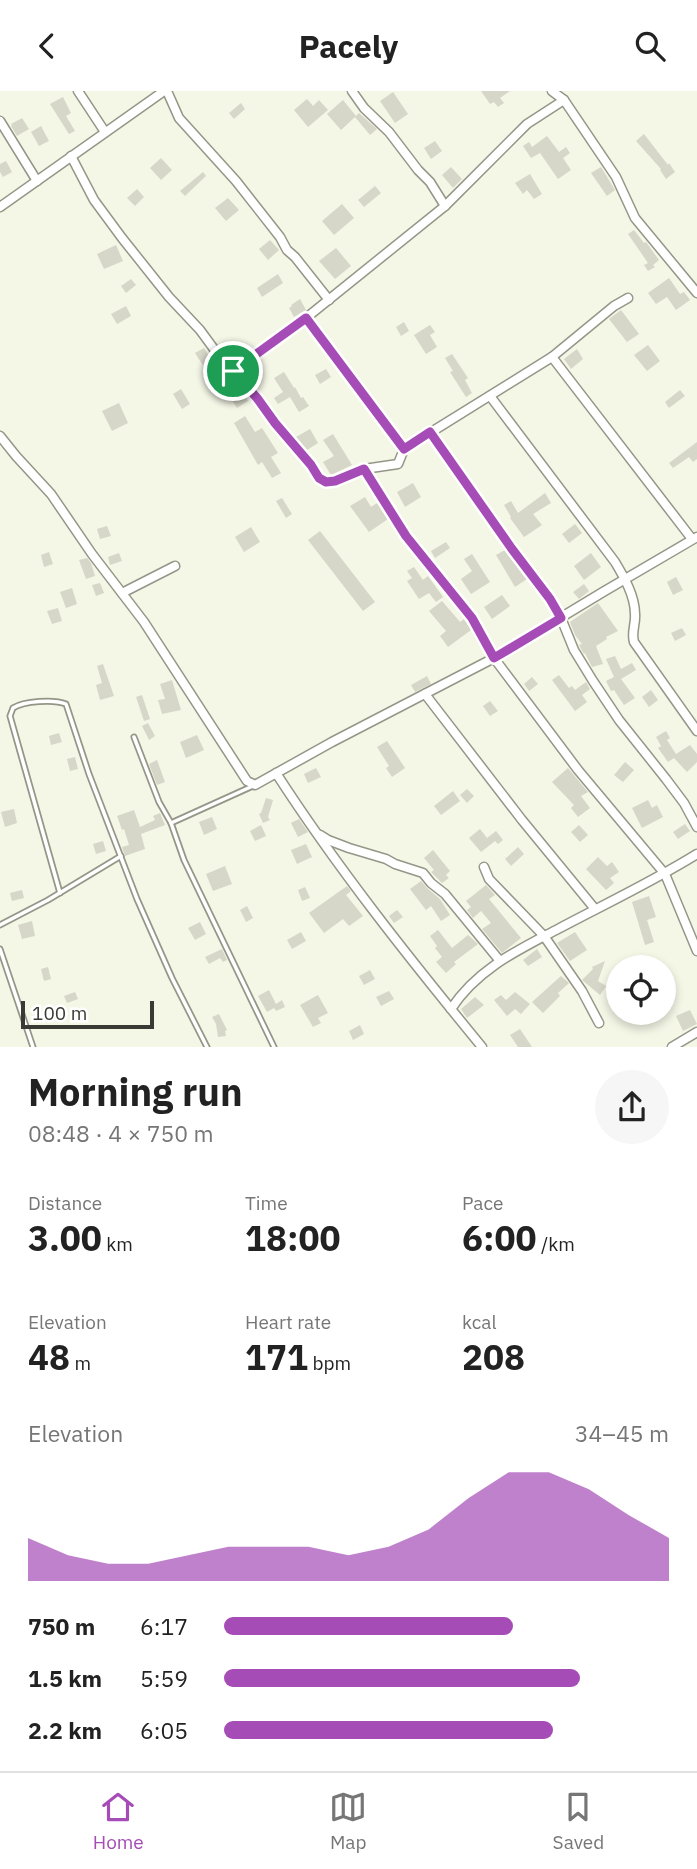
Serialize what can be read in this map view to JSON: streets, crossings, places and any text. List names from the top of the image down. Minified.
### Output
{"scale_bar":"100 m","page":{"header":"Pacely","scale":"100 m","heading":["Morning run","08:48 · 4 × 750 m"],"stats":[["Distance","3.00 km"],["Time","18:00"],["Pace","6:00 /km"],["Elevation","48 m"],["Heart rate","171 bpm"],["kcal","208"]],"chart":["Elevation","34–45 m"],"list":[{"name":"750 m","note":"6:17"},{"name":"1.5 km","note":"5:59"},{"name":"2.2 km","note":"6:05"}],"tabs":["Home","Map","Saved"]}}
